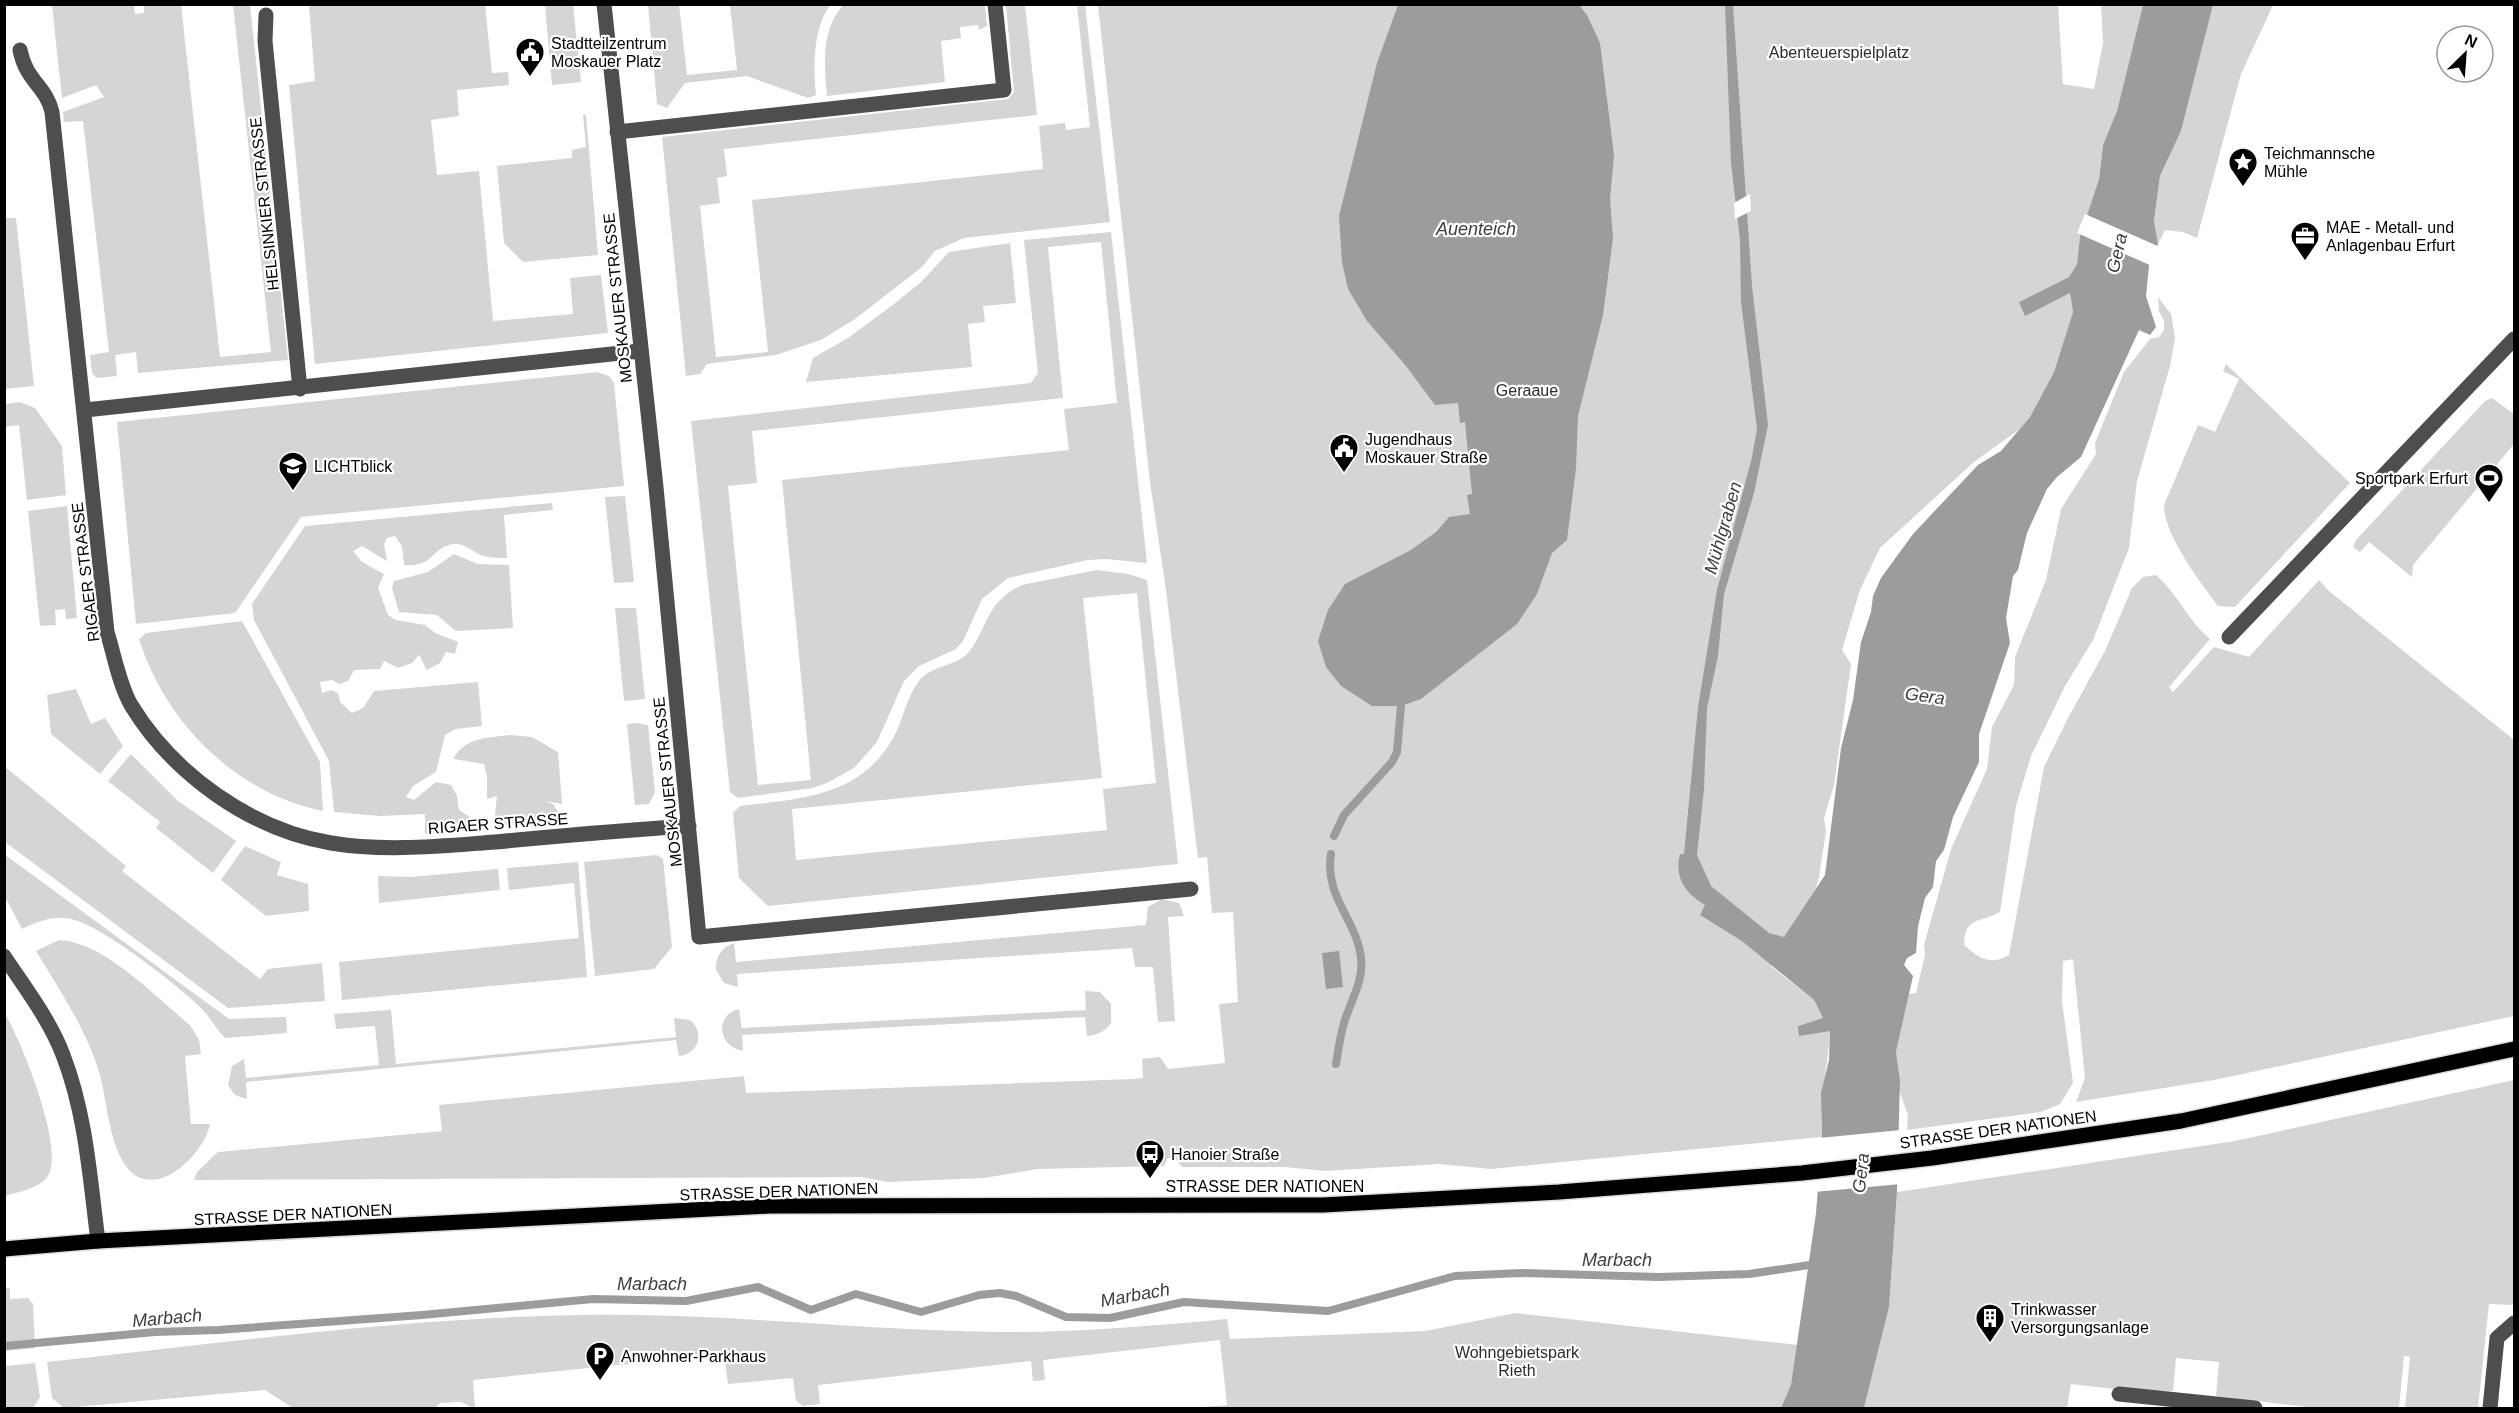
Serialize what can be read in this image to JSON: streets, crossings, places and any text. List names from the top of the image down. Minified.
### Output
{"streets":{"main road":["STRASSE DER NATIONEN"],"street":["HELSINKIER STRASSE","MOSKAUER STRASSE","RIGAER STRASSE"]},"crossings":[["MOSKAUER STRASSE","RIGAER STRASSE"]],"water":["Auenteich","Gera","Mühlgraben","Marbach"],"parks":["Abenteuerspielplatz","Geraaue","Wohngebietspark Rieth"],"places":{"public building":["Stadtteilzentrum Moskauer Platz","Jugendhaus Moskauer Straße"],"place":["Teichmannsche Mühle"],"office":["MAE - Metall- und Anlagenbau Erfurt"],"school or university":["LICHTblick"],"sports":["Sportpark Erfurt"],"bus stop":["Hanoier Straße"],"building":["Trinkwasser Versorgungsanlage"],"parking":["Anwohner-Parkhaus"]},"north":"top right"}
